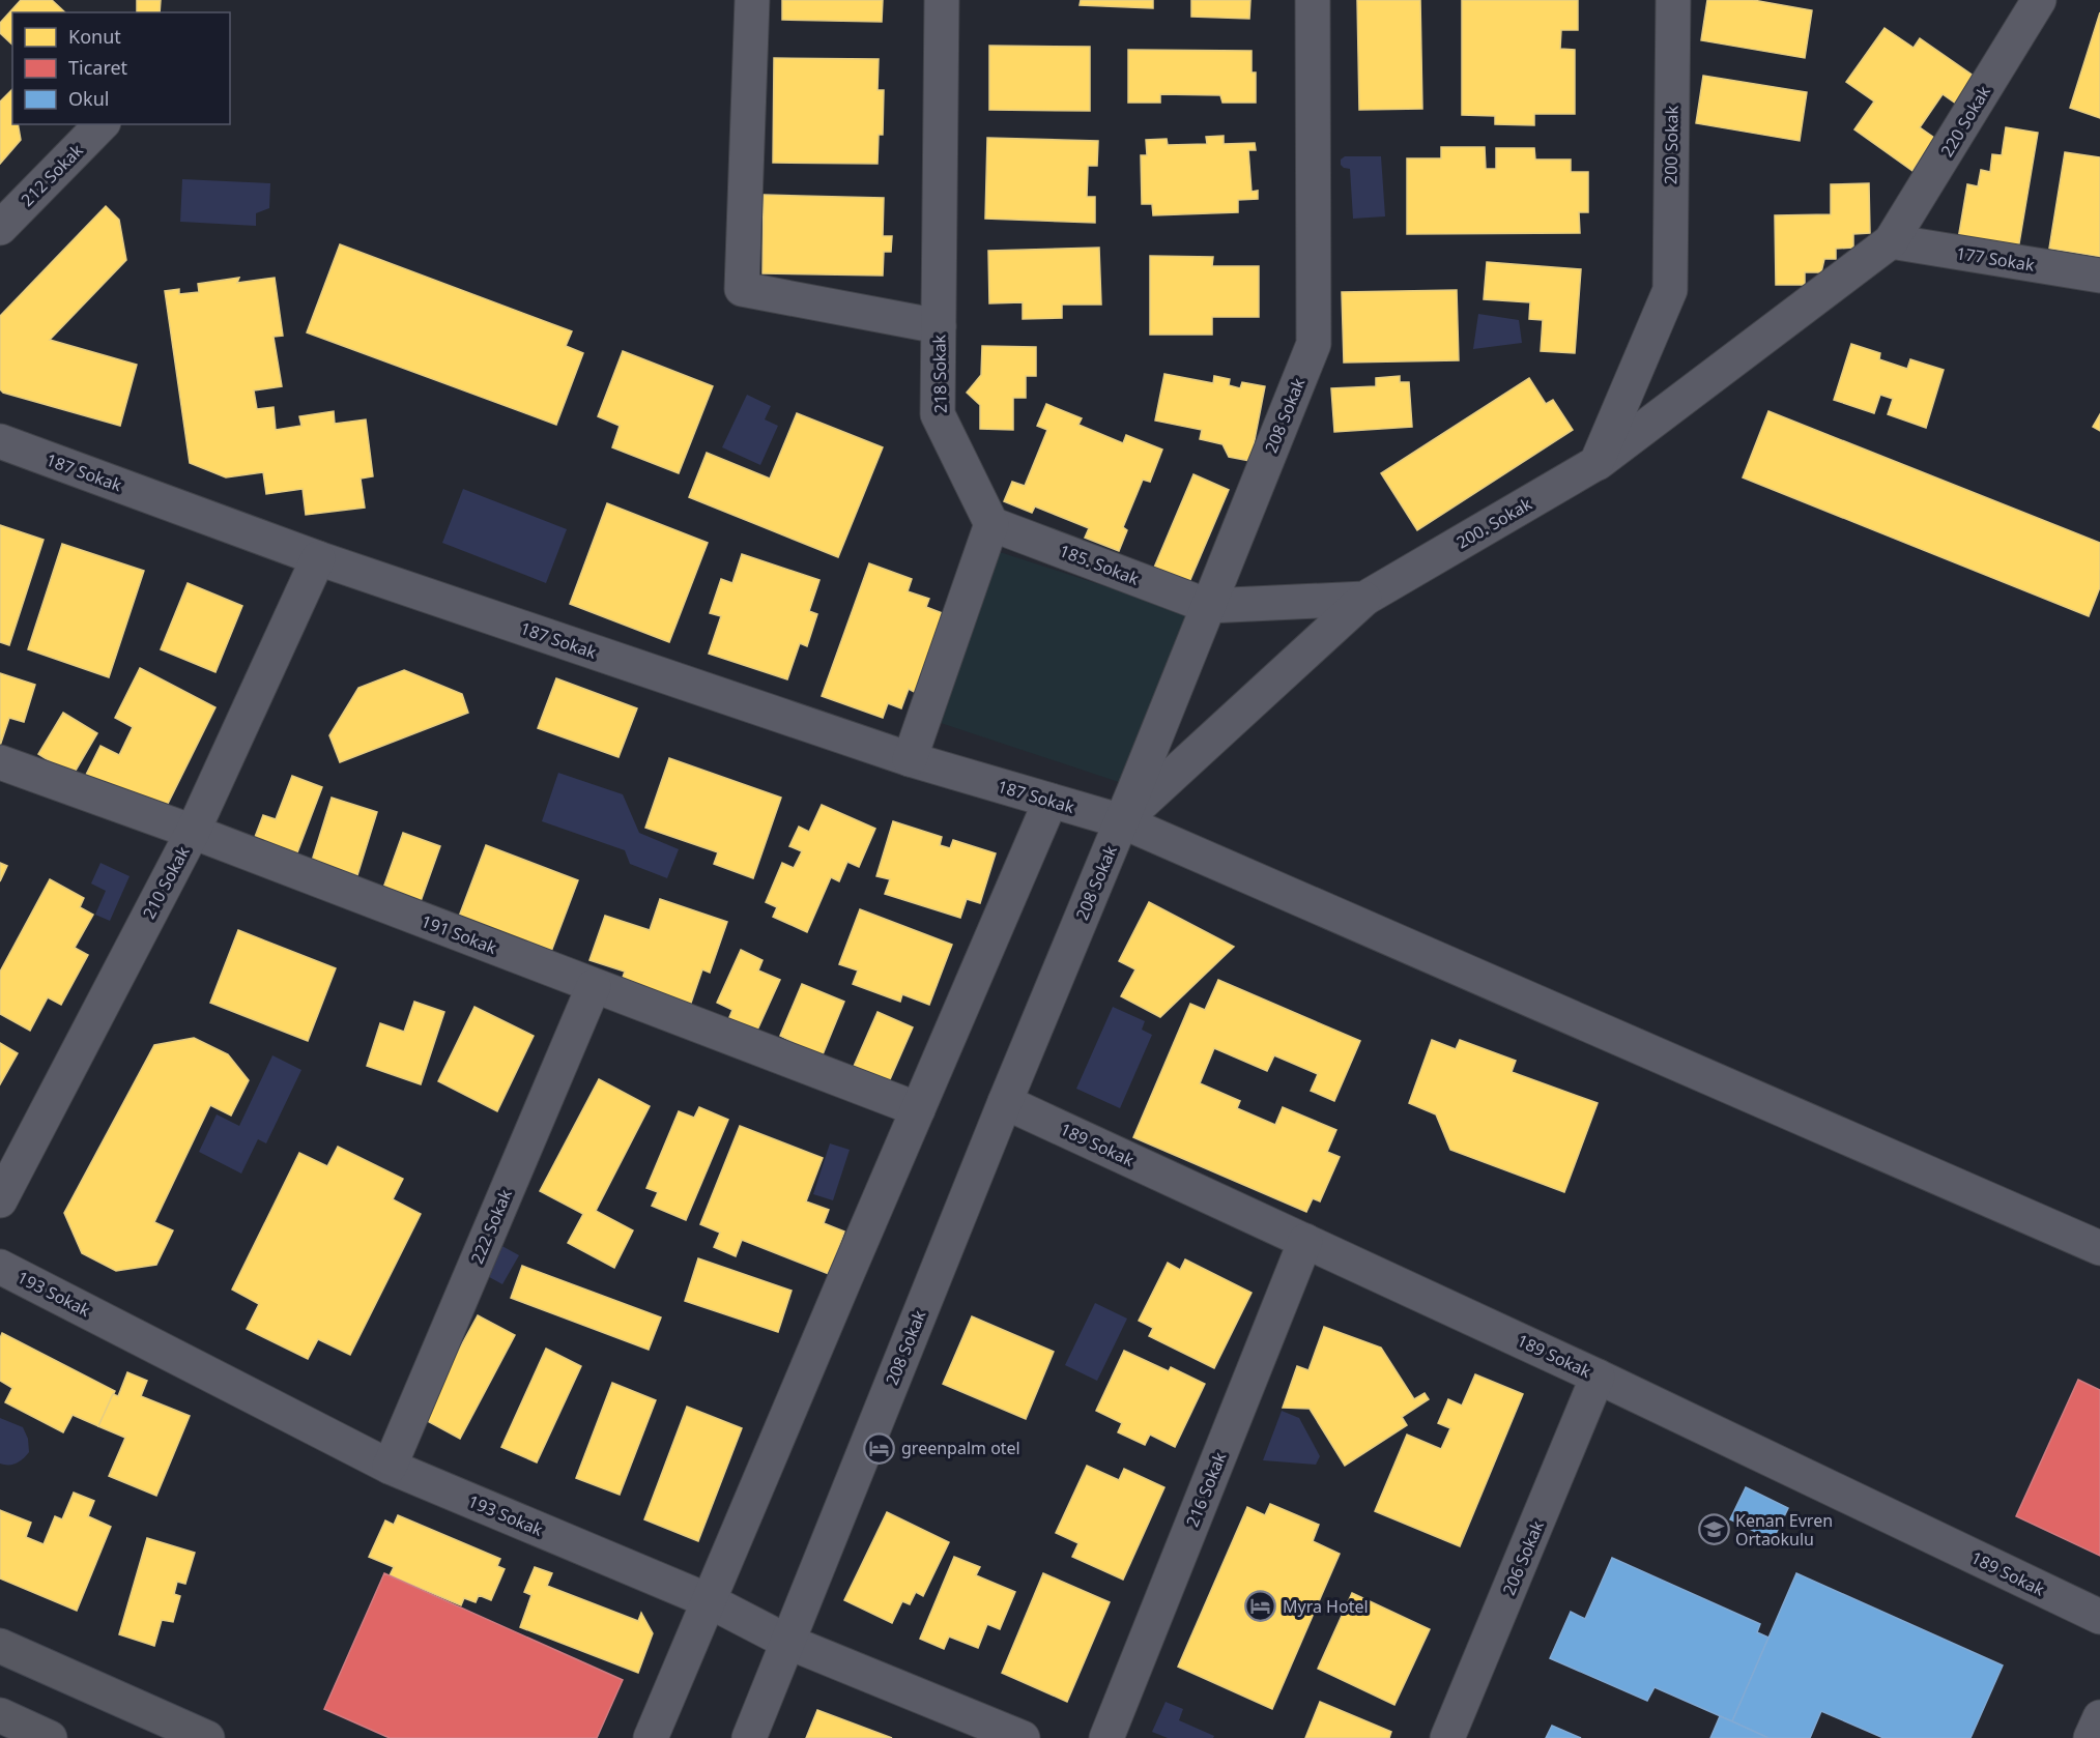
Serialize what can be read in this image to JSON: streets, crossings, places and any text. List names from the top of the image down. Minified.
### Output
{"streets":{"street":["220 Sokak","200 Sokak","212 Sokak","177 Sokak","218 Sokak","208 Sokak","187 Sokak","200. Sokak","185. Sokak","210 Sokak","191 Sokak","189 Sokak","222 Sokak","193 Sokak","216 Sokak","206 Sokak"]},"crossings":[["220 Sokak","177 Sokak"],["220 Sokak","200. Sokak"],["200 Sokak","200. Sokak"],["177 Sokak","200. Sokak"],["218 Sokak","185. Sokak"],["208 Sokak","187 Sokak"],["208 Sokak","200. Sokak"],["208 Sokak","185. Sokak"],["208 Sokak","189 Sokak"],["208 Sokak","193 Sokak"],["187 Sokak","210 Sokak"],["200. Sokak","185. Sokak"],["210 Sokak","191 Sokak"],["191 Sokak","222 Sokak"],["189 Sokak","216 Sokak"],["189 Sokak","206 Sokak"],["222 Sokak","193 Sokak"]],"places":{"hotel":["greenpalm otel","Myra Hotel"],"school or university":["Kenan Evren Ortaokulu"]},"legend":["Konut","Ticaret","Okul"]}
